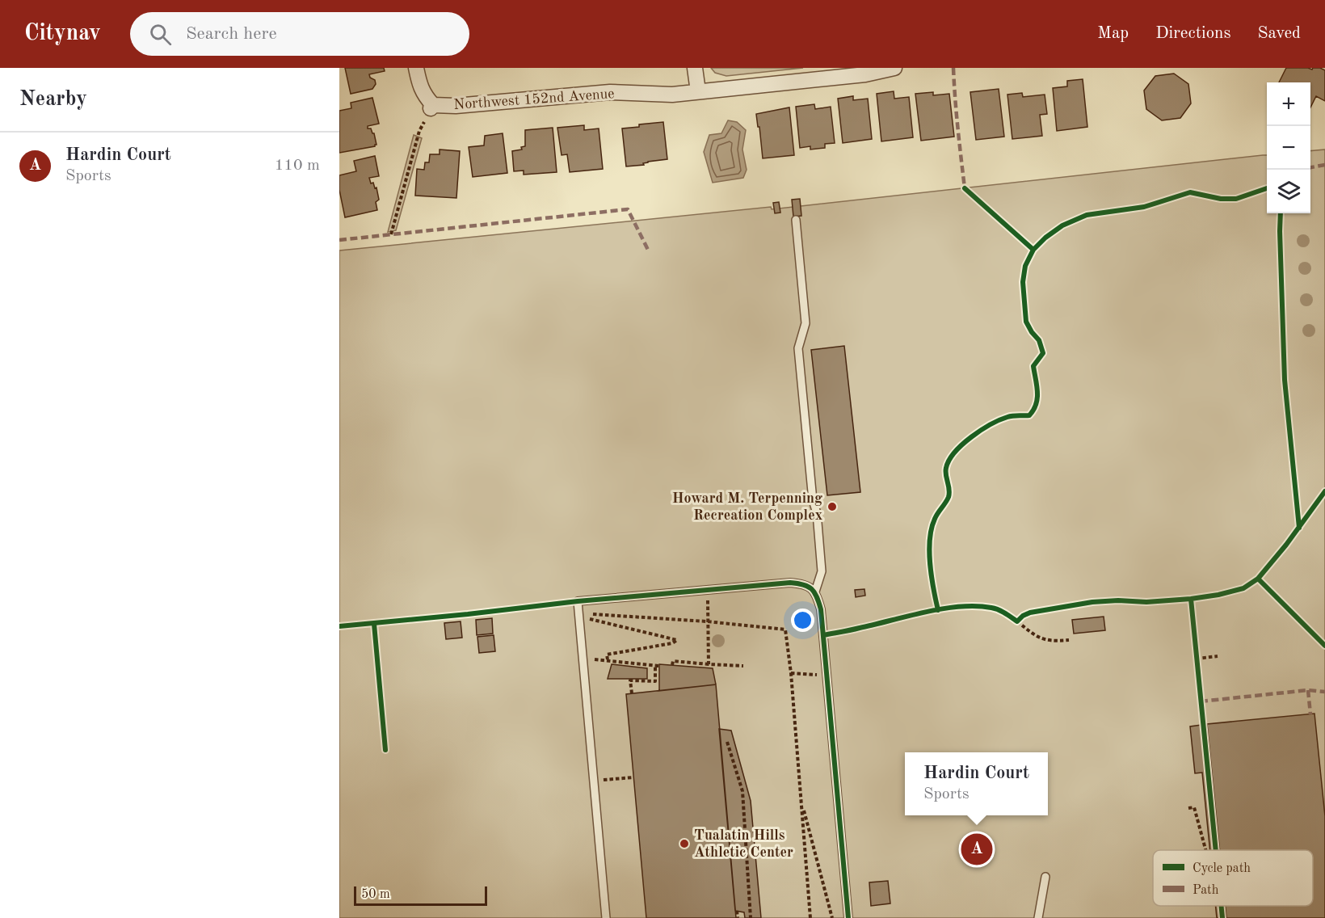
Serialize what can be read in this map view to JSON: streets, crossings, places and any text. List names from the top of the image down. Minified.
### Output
{"streets":{"street":["Northwest 152nd Avenue"]},"places":["Howard M. Terpenning Recreation Complex","Tualatin Hills Athletic Center"],"legend":["Cycle path","Path"],"scale_bar":"50 m","page":{"header":"Citynav","search":"Search here","nav":["Map","Directions","Saved"],"heading":"Nearby","map_buttons":["+","−"],"list":[{"mark":"A","name":"Hardin Court","note":"Sports","value":"110 m"}],"popup":["Hardin Court","Sports"],"pins":"A","scale":"50 m"}}
